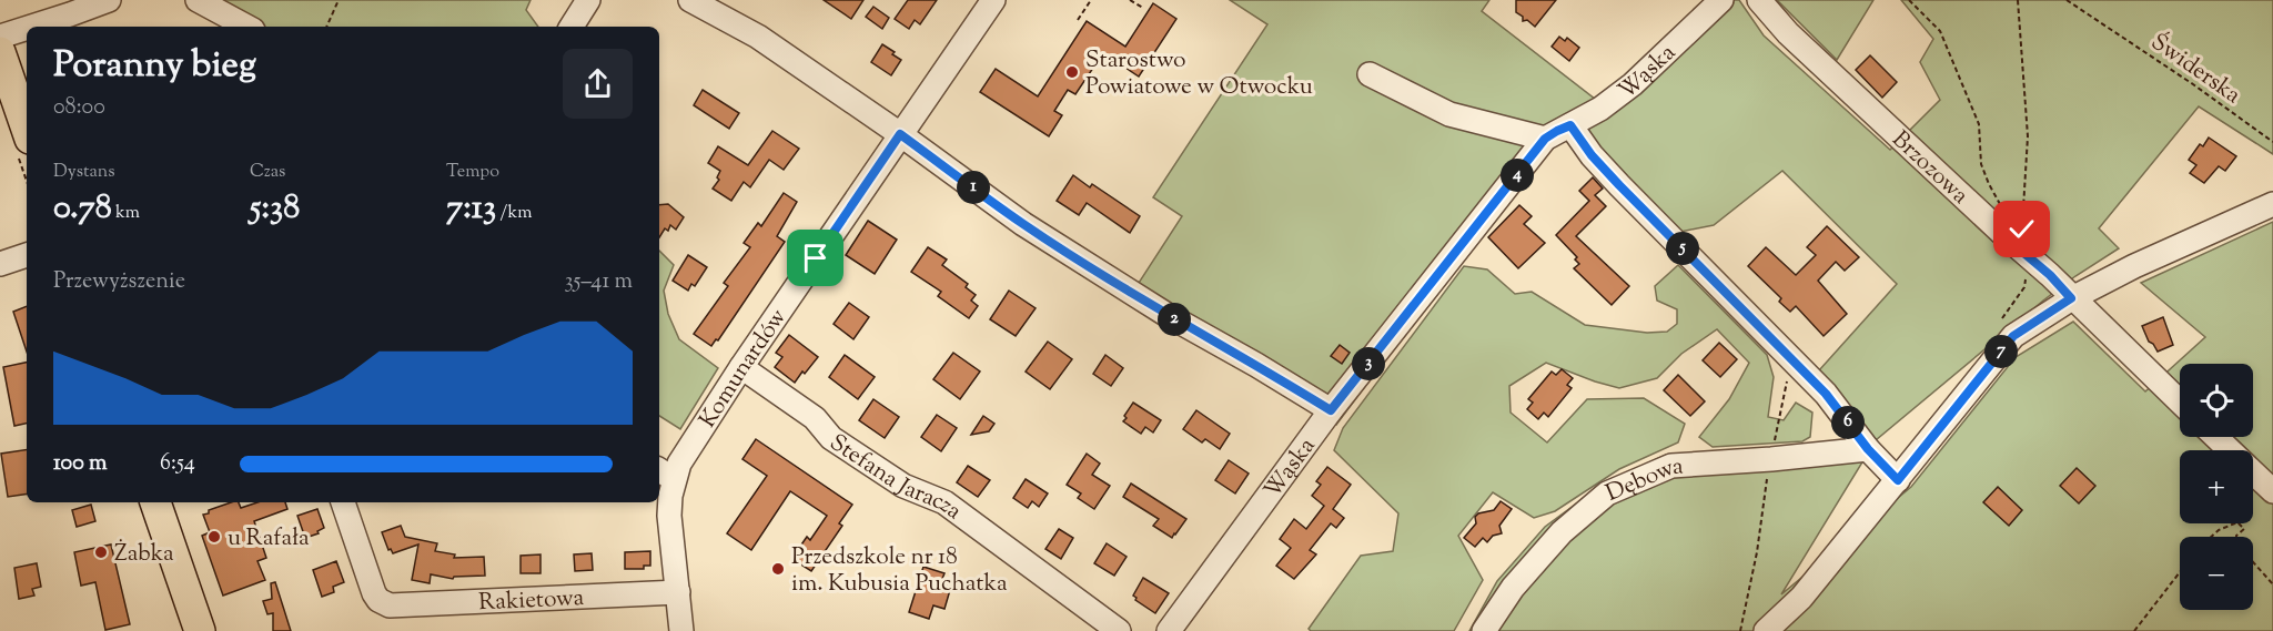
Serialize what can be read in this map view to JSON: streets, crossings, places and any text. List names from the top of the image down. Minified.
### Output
{"streets":{"street":["Wąska","Brzozowa","Komunardów","Stefana Jaracza","Dębowa","Rakietowa"],"path":["Świderska"]},"crossings":[["Komunardów","Stefana Jaracza"],["Komunardów","Rakietowa"]],"places":["Starostwo Powiatowe w Otwocku","u Rafała","Żabka","Przedszkole nr 18 im. Kubusia Puchatka"],"page":{"heading":["Poranny bieg","08:00"],"stats":[["Dystans","0.78 km"],["Czas","5:38"],["Tempo","7:13 /km"]],"pins":["4","1","5","2","7","3","6"],"chart":["Przewyższenie","35–41 m"],"map_buttons":["+","−"],"list":[{"name":"100 m","note":"6:54"}]}}
